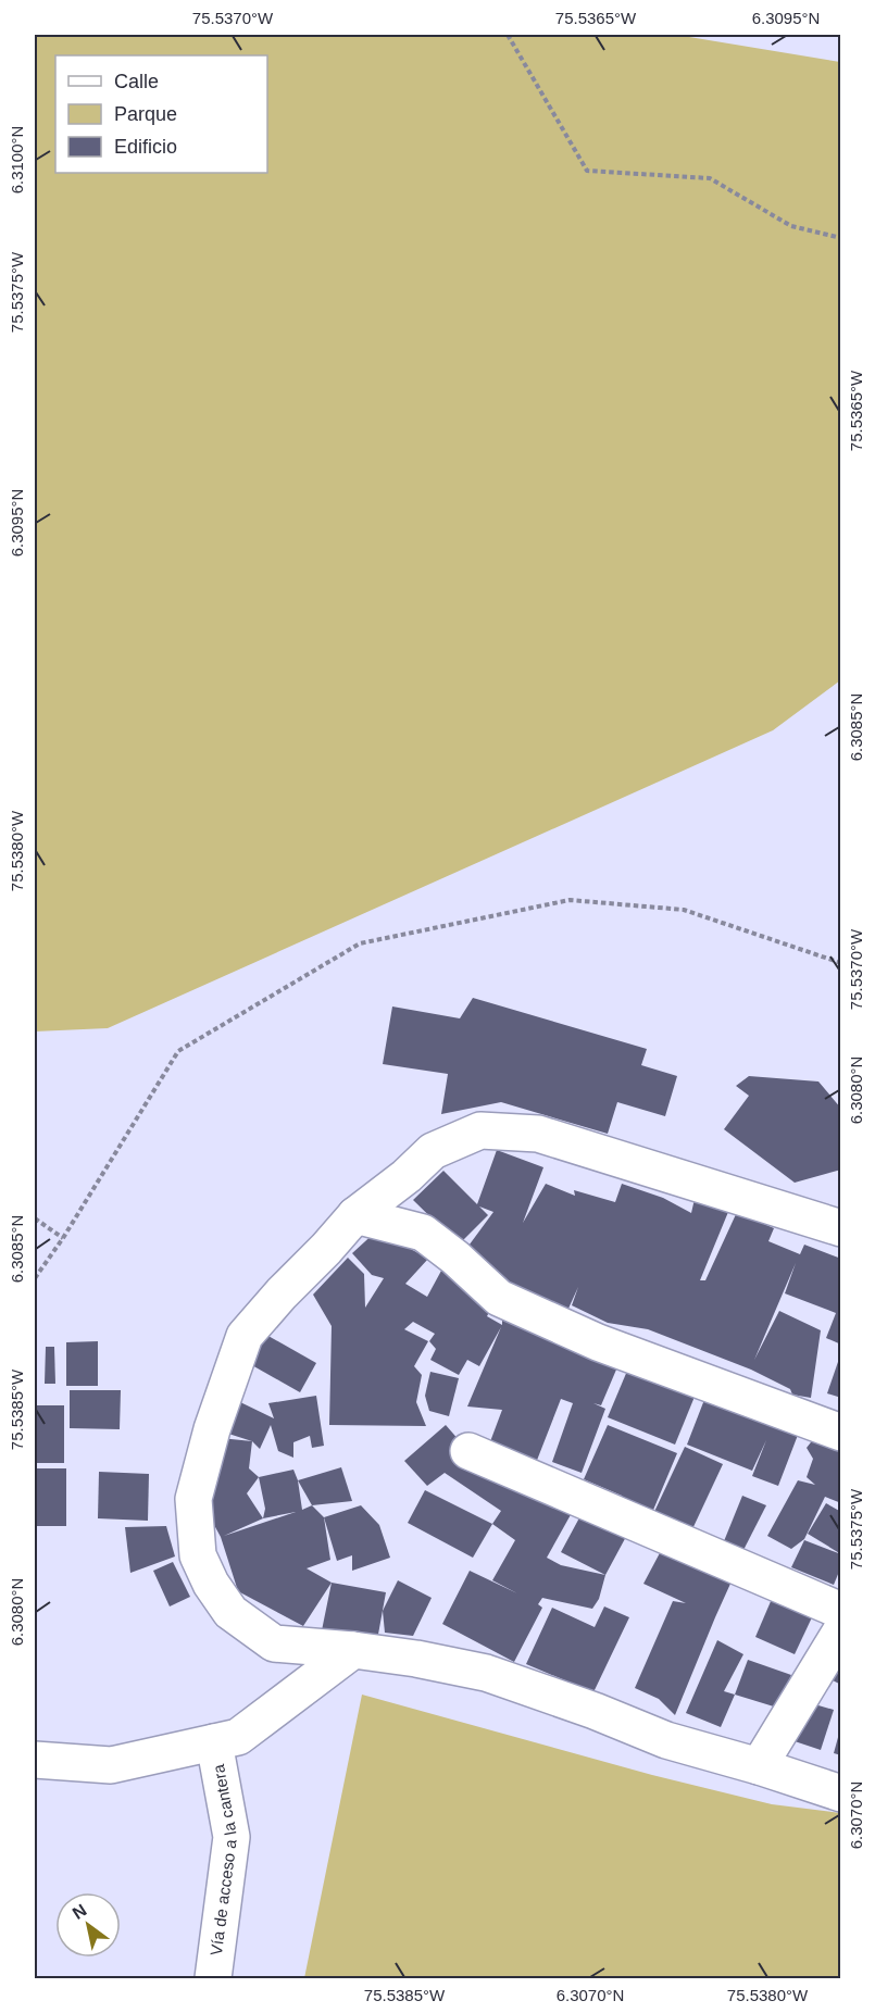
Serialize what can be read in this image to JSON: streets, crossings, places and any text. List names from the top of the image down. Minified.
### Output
{"streets":{"street":["Vía de acceso a la cantera"]},"legend":["Calle","Parque","Edificio"],"north":"top left","coordinates":["75.5370°W","75.5365°W","6.3095°N","6.3100°N","75.5375°W","6.3085°N","75.5380°W","6.3080°N","75.5385°W","6.3070°N"]}
